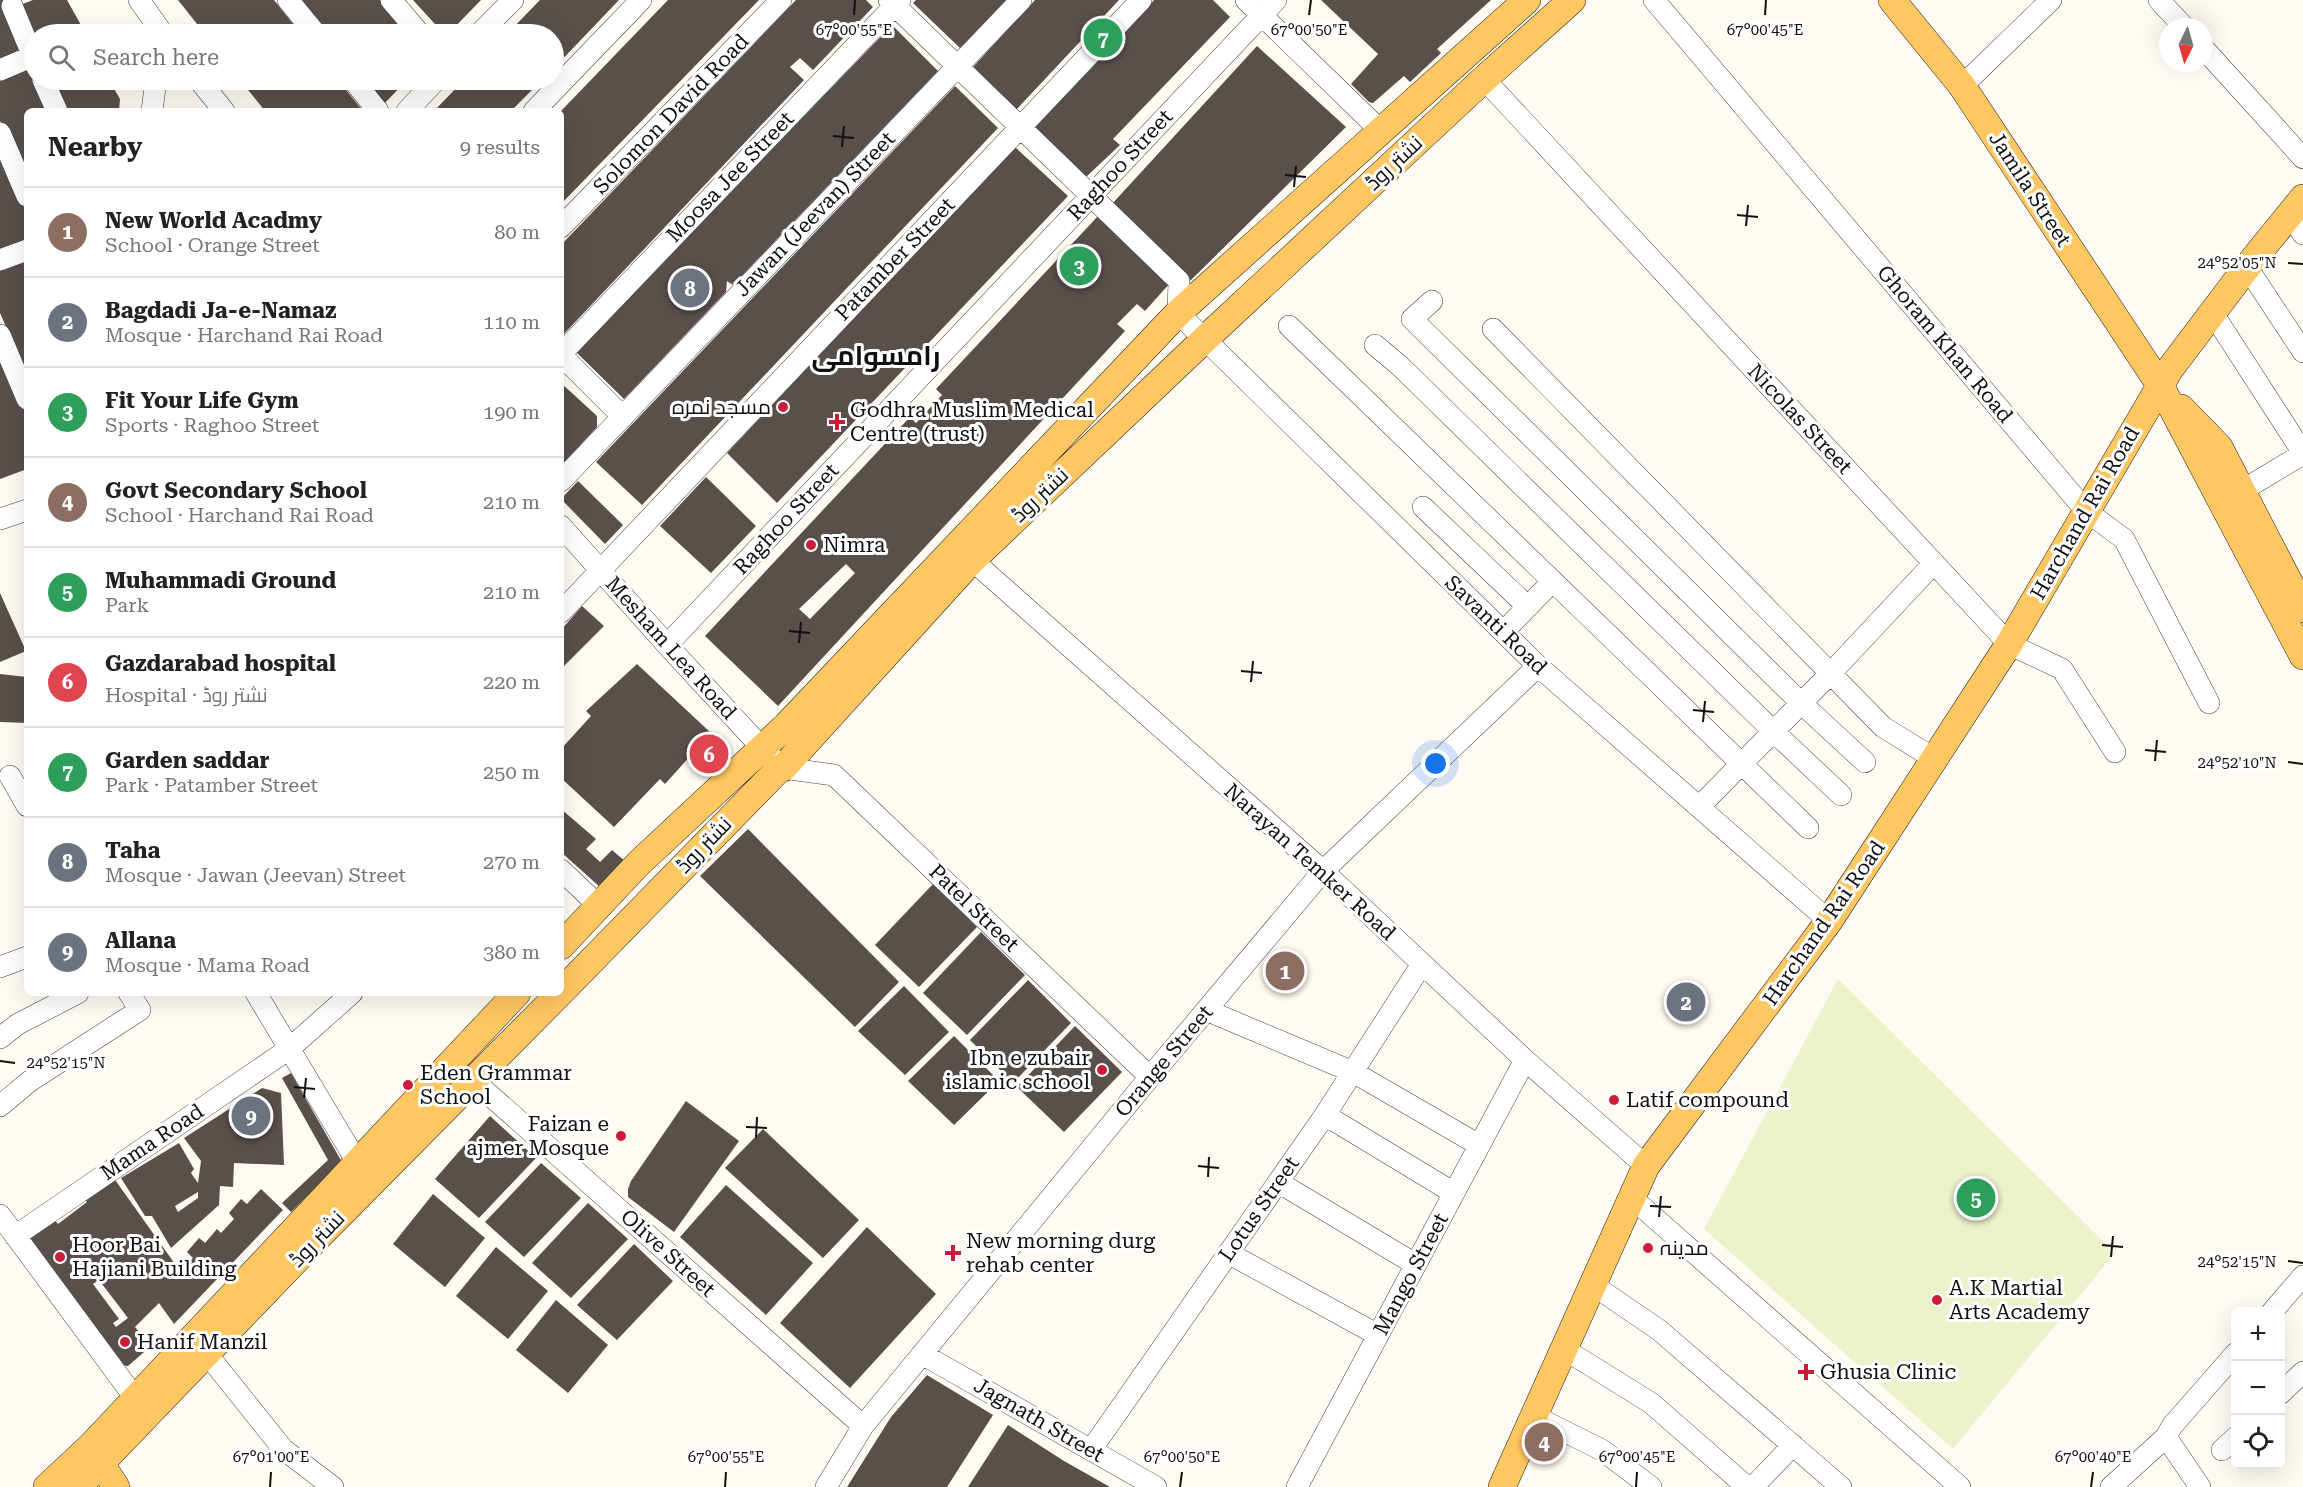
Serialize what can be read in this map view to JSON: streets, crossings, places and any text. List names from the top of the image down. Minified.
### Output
{"streets":{"main road":["نشتر روڈ","Jamila Street","Harchand Rai Road"],"street":["Solomon David Road","Raghoo Street","Moosa Jee Street","Jawan (Jeevan) Street","Patamber Street","Ghoram Khan Road","Nicolas Street","Savanti Road","Mesham Lea Road","Narayan Temker Road","Patel Street","Orange Street","Mama Road","Lotus Street","Olive Street","Mango Street","Jagnath Street"]},"crossings":[["نشتر روڈ","Nicolas Street"],["نشتر روڈ","Savanti Road"],["نشتر روڈ","Mesham Lea Road"],["نشتر روڈ","Narayan Temker Road"],["نشتر روڈ","Patel Street"],["نشتر روڈ","Olive Street"],["Raghoo Street","Mesham Lea Road"],["Jamila Street","Harchand Rai Road"],["Patamber Street","Mesham Lea Road"],["Ghoram Khan Road","Harchand Rai Road"],["Nicolas Street","Harchand Rai Road"],["Harchand Rai Road","Savanti Road"],["Harchand Rai Road","Narayan Temker Road"],["Savanti Road","Orange Street"],["Mesham Lea Road","Patel Street"],["Narayan Temker Road","Orange Street"],["Narayan Temker Road","Lotus Street"],["Narayan Temker Road","Mango Street"],["Patel Street","Orange Street"],["Orange Street","Olive Street"],["Orange Street","Jagnath Street"],["Lotus Street","Jagnath Street"]],"districts":["رامسوامی"],"places":{"other":["مسجد نمرہ","Nimra","Ibn e zubair islamic school","Eden Grammar School","Latif compound","Faizan e ajmer Mosque","مدینہ","Hoor Bai Hajiani Building","A.K Martial Arts Academy","Hanif Manzil"],"health":["Godhra Muslim Medical Centre (trust)","New morning durg rehab center","Ghusia Clinic"]},"north":"bottom","page":{"pins":["7","3","8","6","1","2","9","5","4"],"search":"Search here","heading":["Nearby","9 results"],"list":[{"mark":"1","name":"New World Acadmy","note":"School · Orange Street","value":"80 m"},{"mark":"2","name":"Bagdadi Ja-e-Namaz","note":"Mosque · Harchand Rai Road","value":"110 m"},{"mark":"3","name":"Fit Your Life Gym","note":"Sports · Raghoo Street","value":"190 m"},{"mark":"4","name":"Govt Secondary School","note":"School · Harchand Rai Road","value":"210 m"},{"mark":"5","name":"Muhammadi Ground","note":"Park","value":"210 m"},{"mark":"6","name":"Gazdarabad hospital","note":"Hospital · نشتر روڈ","value":"220 m"},{"mark":"7","name":"Garden saddar","note":"Park · Patamber Street","value":"250 m"},{"mark":"8","name":"Taha","note":"Mosque · Jawan (Jeevan) Street","value":"270 m"},{"mark":"9","name":"Allana","note":"Mosque · Mama Road","value":"380 m"}],"map_buttons":["+","−"]},"coordinates":["67°00'55\"E","67°00'50\"E","67°00'45\"E","24°52'05\"N","24°52'10\"N","24°52'15\"N","67°01'00\"E","67°00'40\"E"]}
